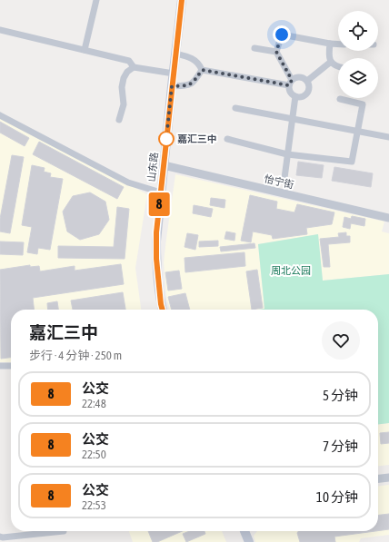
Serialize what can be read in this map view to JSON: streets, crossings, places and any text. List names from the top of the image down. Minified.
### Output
{"streets":{"main road":["山东路"],"street":["怡宁街"]},"crossings":[["山东路","怡宁街"]],"parks":["周北公园"],"places":["嘉汇三中"],"lines":["bus line 8"],"page":{"on_map":"8","heading":["嘉汇三中","步行 · 4 分钟 · 250 m"],"list":[{"mark":"8","name":"公交","note":"22:48","value":"5 分钟"},{"mark":"8","name":"公交","note":"22:50","value":"7 分钟"},{"mark":"8","name":"公交","note":"22:53","value":"10 分钟"}]}}
